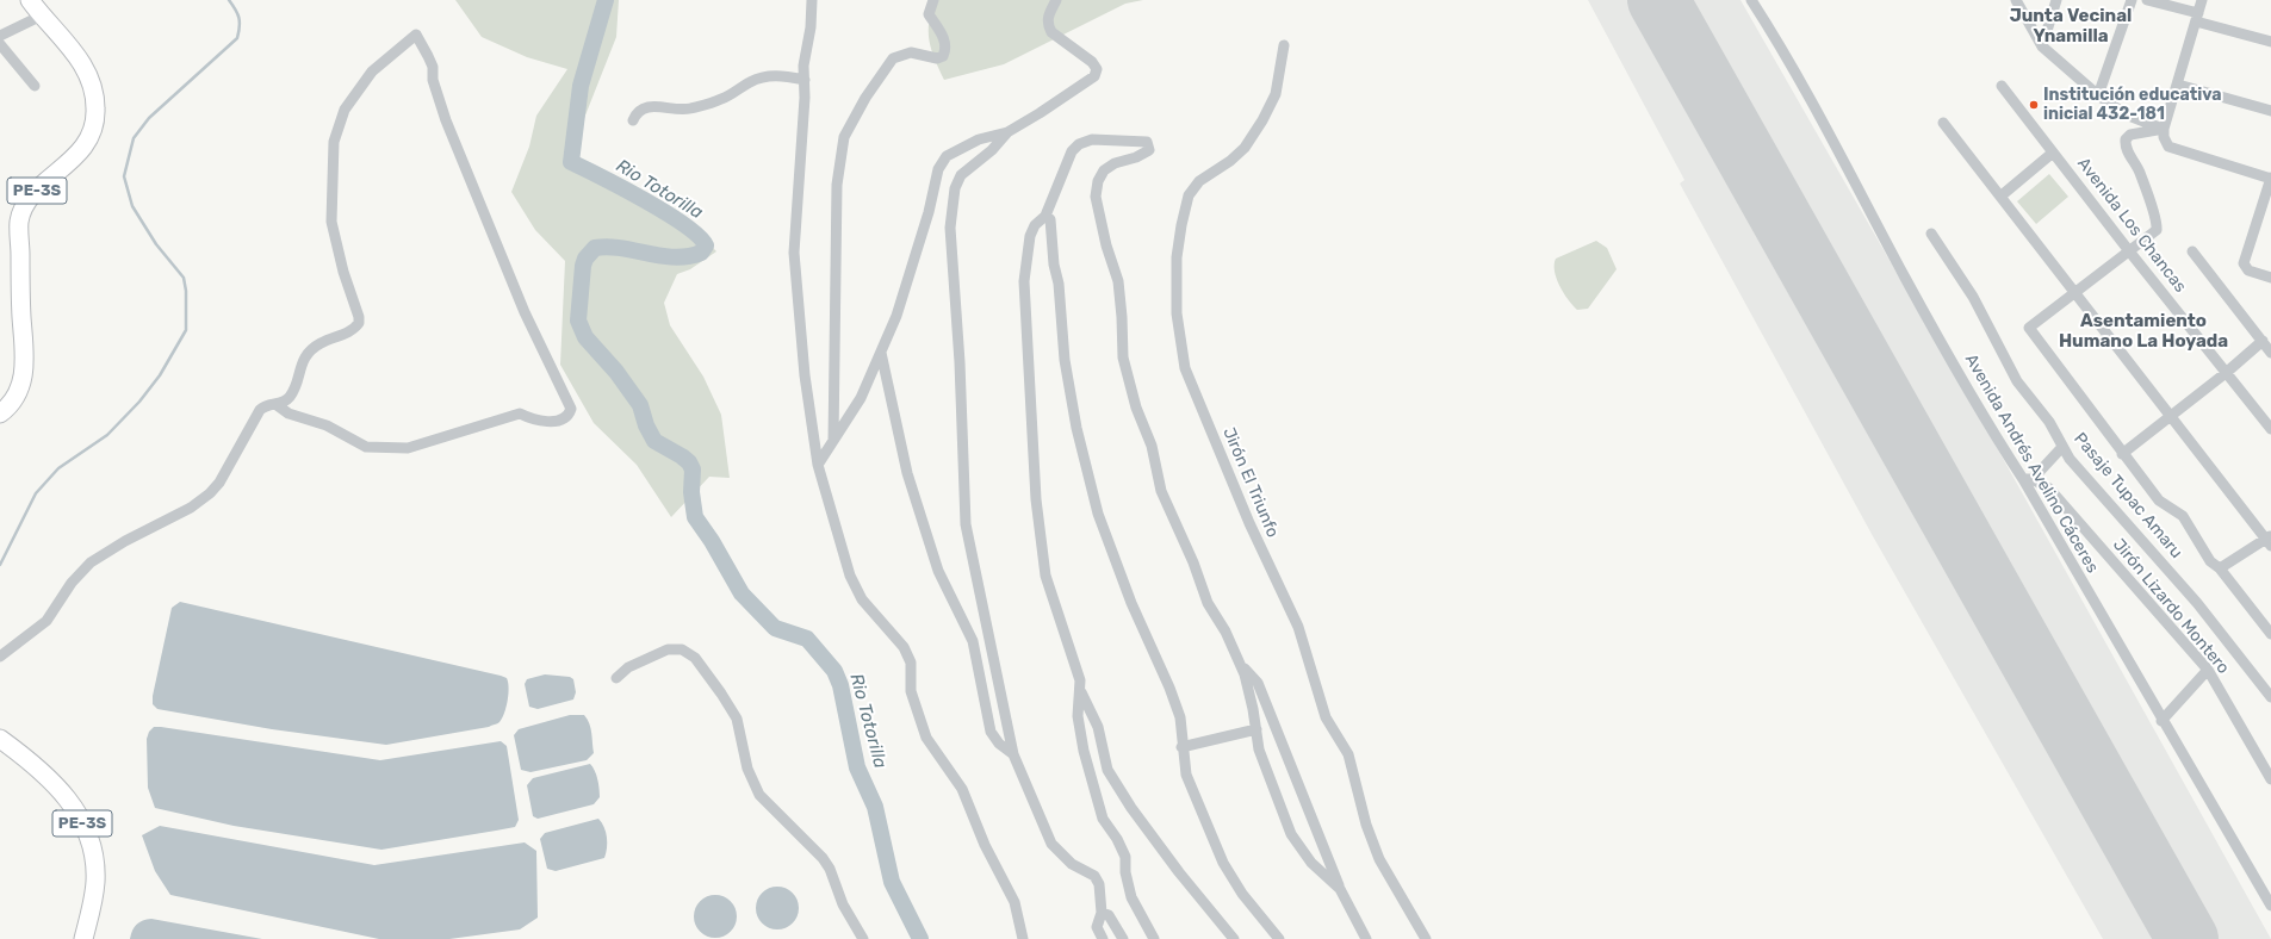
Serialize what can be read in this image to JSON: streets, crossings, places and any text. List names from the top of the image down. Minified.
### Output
{"streets":{"highway":["PE-3S"],"street":["Avenida Los Chancas","Avenida Andrés Avelino Cáceres","Jirón El Triunfo","Pasaje Tupac Amaru","Jirón Lizardo Montero"]},"crossings":[["Avenida Andrés Avelino Cáceres","Jirón Lizardo Montero"]],"districts":["Junta Vecinal Ynamilla","Asentamiento Humano La Hoyada"],"water":["Rio Totorilla"],"places":["Institución educativa inicial 432-181"]}
